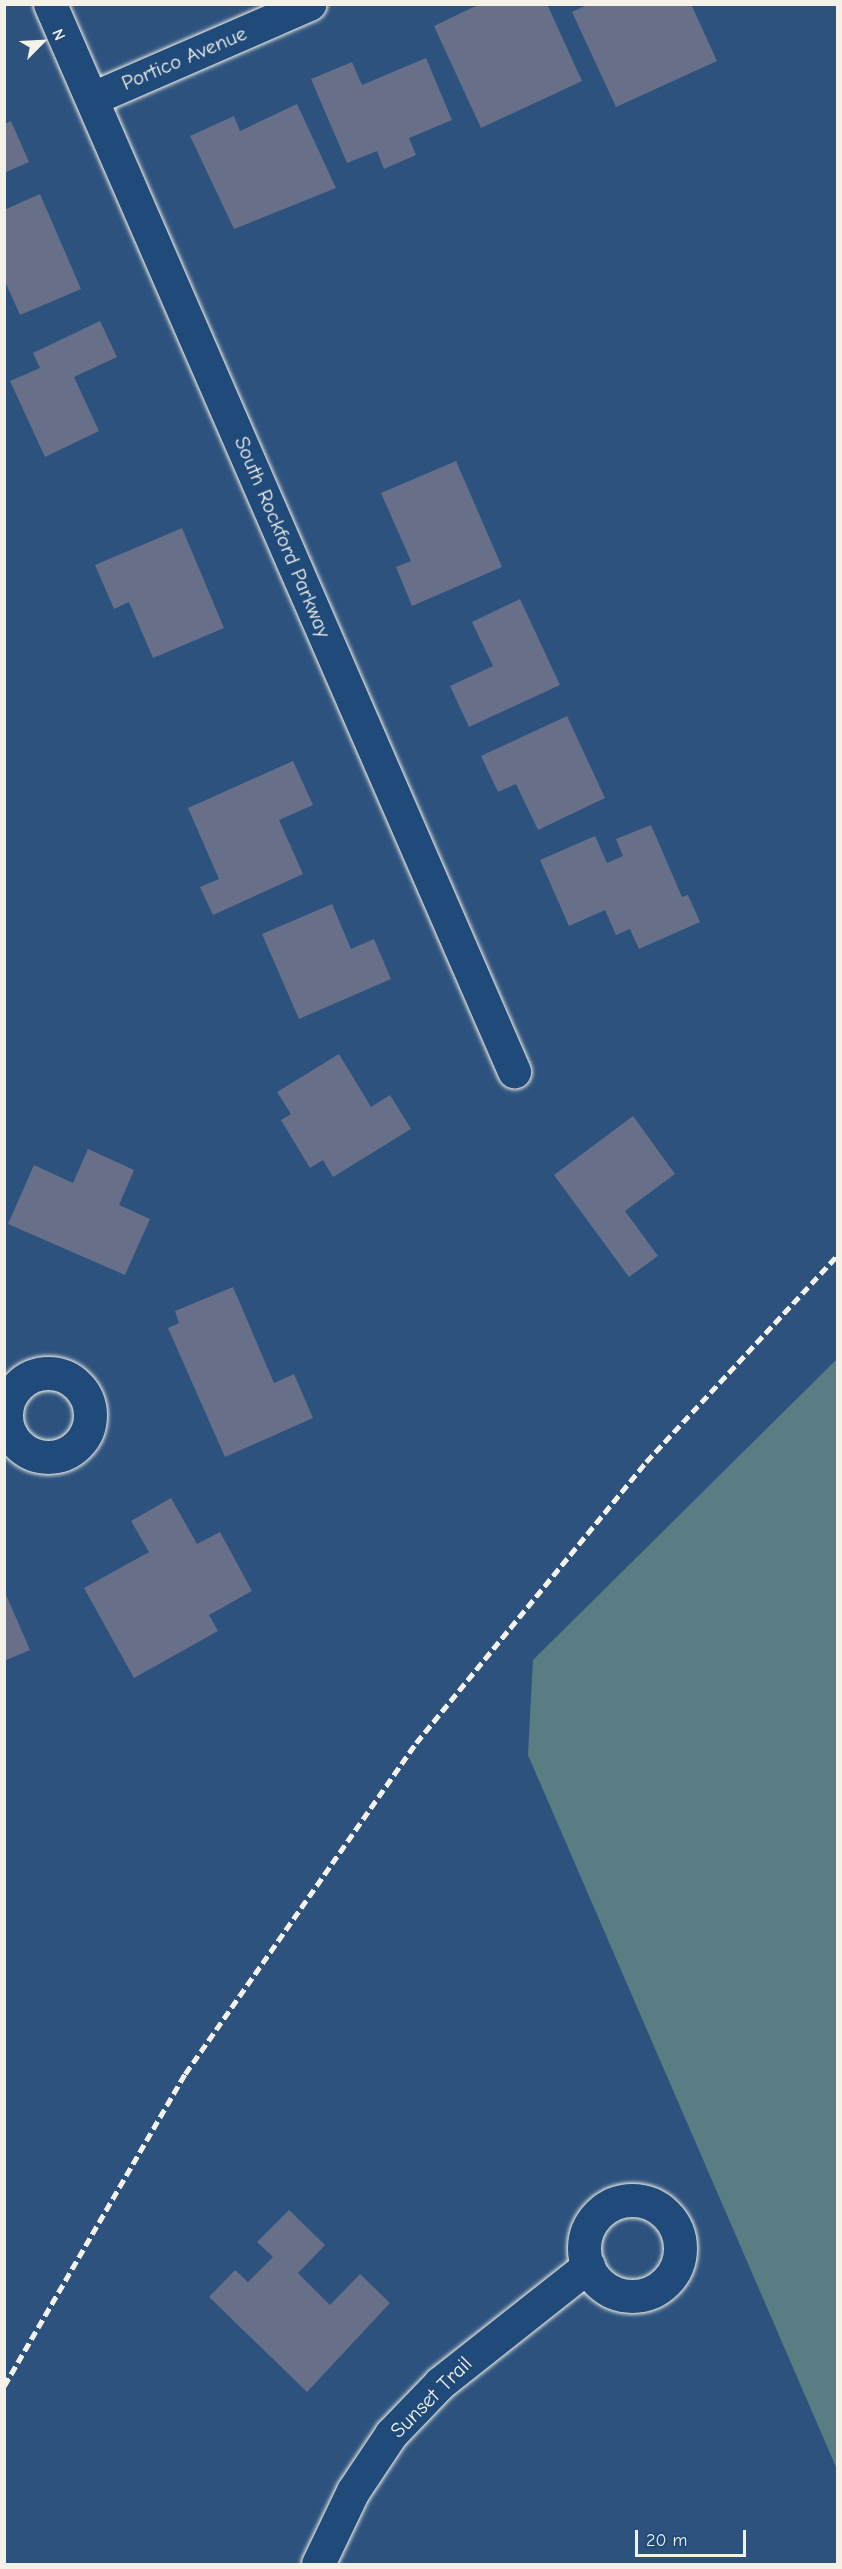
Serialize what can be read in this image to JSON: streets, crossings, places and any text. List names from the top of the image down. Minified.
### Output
{"streets":{"street":["Portico Avenue","South Rockford Parkway","Sunset Trail"]},"crossings":[["Portico Avenue","South Rockford Parkway"]],"scale_bar":"20 m","north":"top right"}
